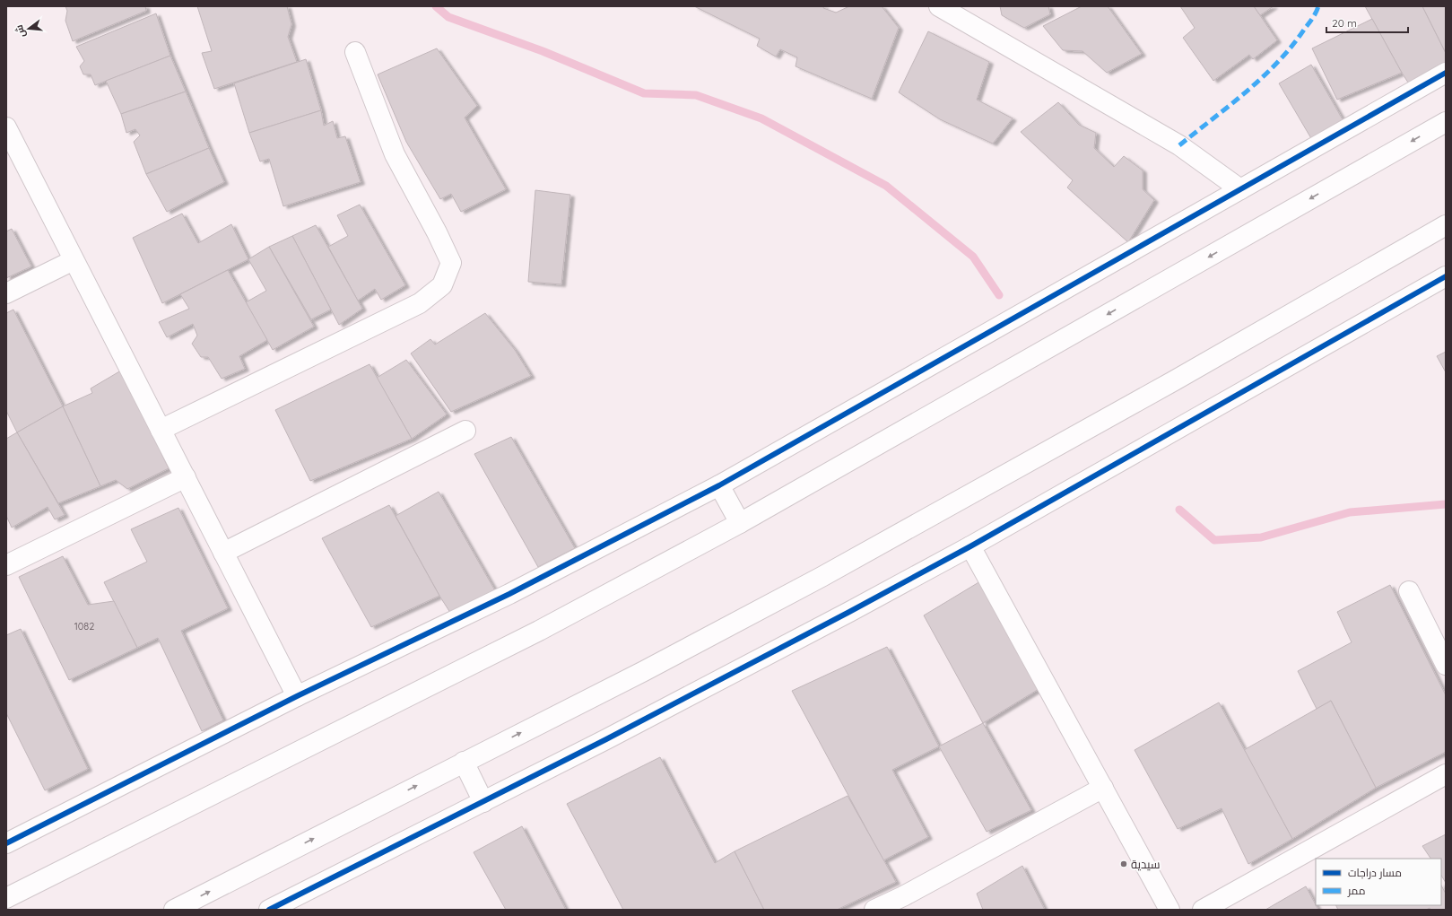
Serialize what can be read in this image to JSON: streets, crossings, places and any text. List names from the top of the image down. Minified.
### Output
{"places":["سيدية"],"house_numbers":["1082"],"legend":["مسار دراجات","ممر"],"scale_bar":"20 m","north":"left"}
